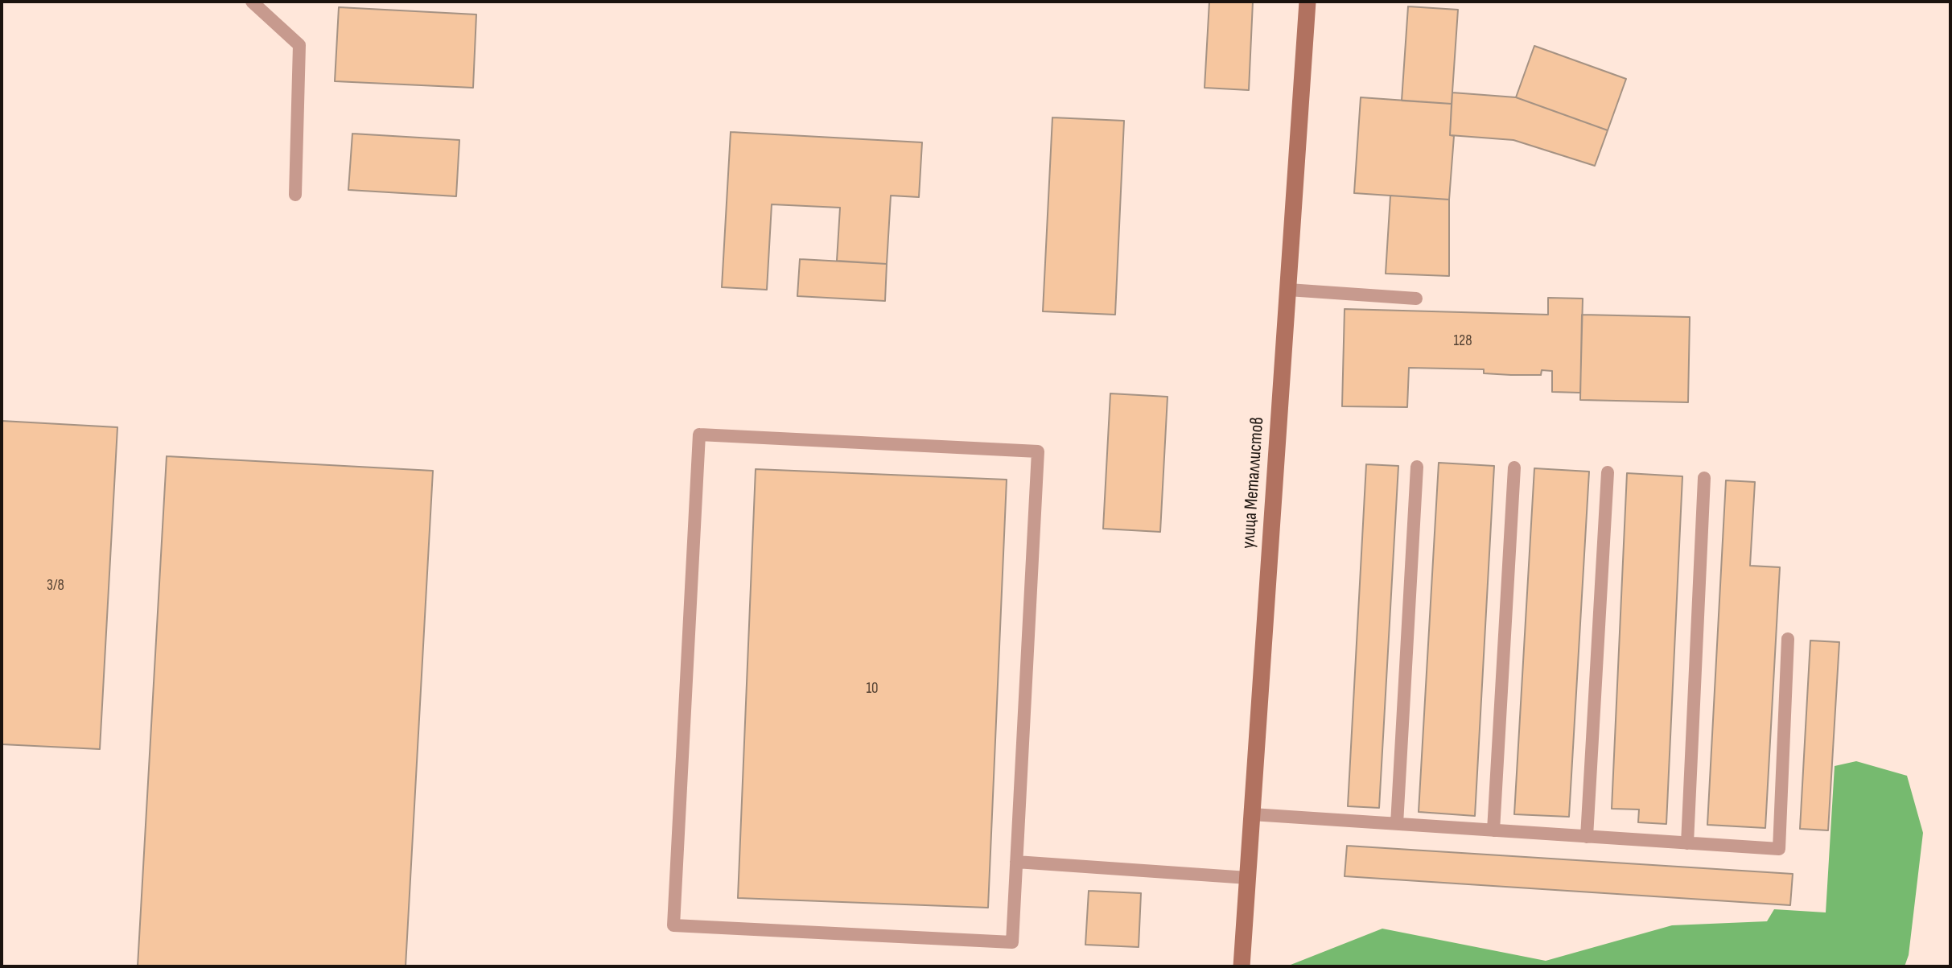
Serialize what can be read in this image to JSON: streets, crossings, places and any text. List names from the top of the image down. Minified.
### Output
{"streets":{"street":["улица Металлистов"]},"house_numbers":["128","3/8","10"]}
